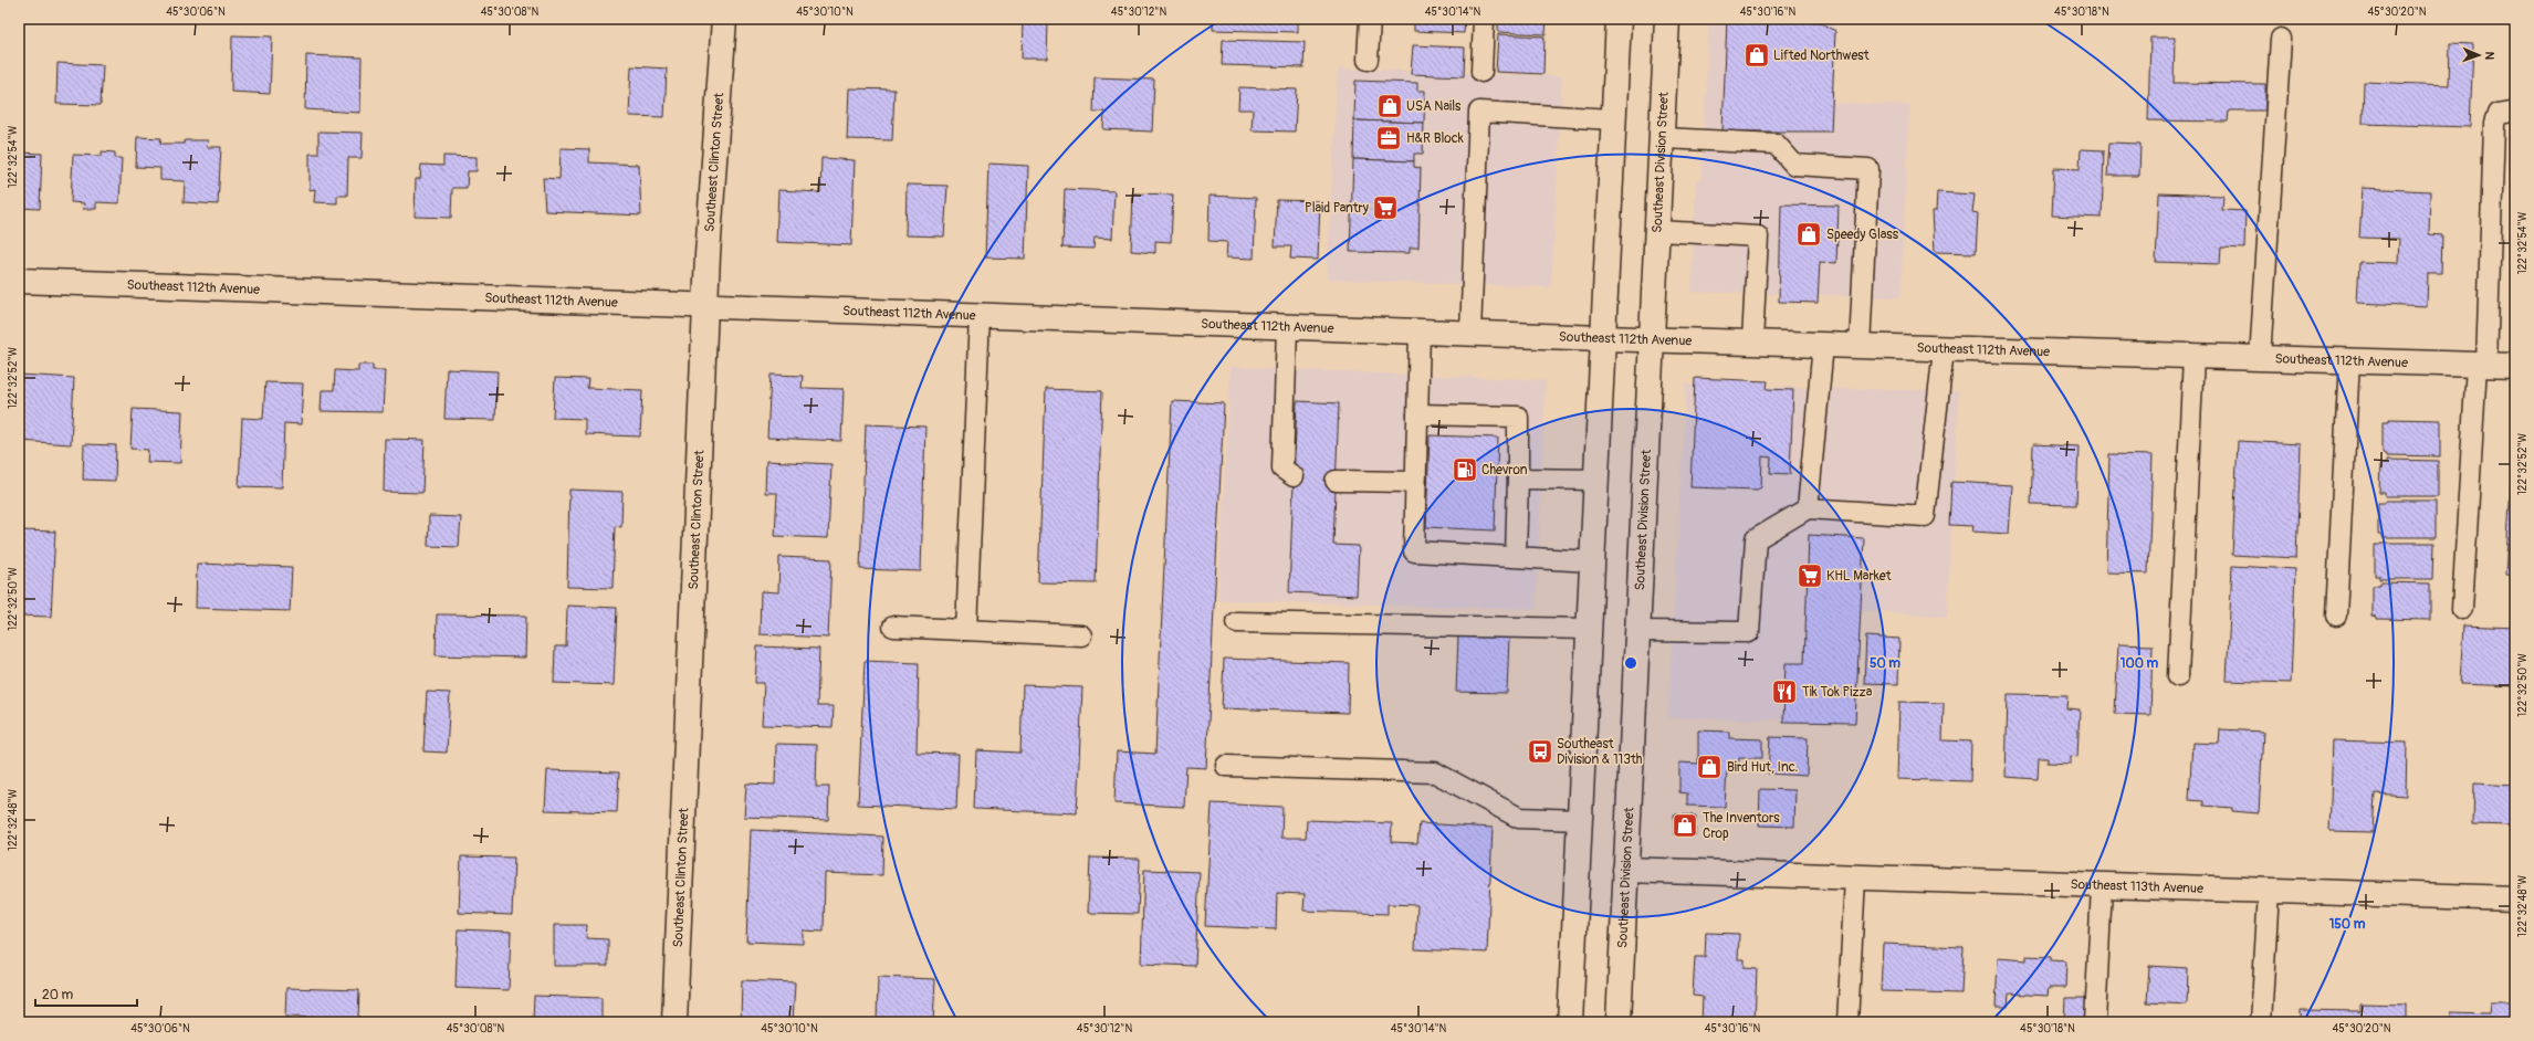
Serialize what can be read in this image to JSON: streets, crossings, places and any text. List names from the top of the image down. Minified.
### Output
{"streets":{"main road":["Southeast Clinton Street","Southeast Division Street","Southeast 112th Avenue","Southeast 113th Avenue"]},"crossings":[["Southeast Clinton Street","Southeast 112th Avenue"],["Southeast Division Street","Southeast 112th Avenue"],["Southeast Division Street","Southeast 113th Avenue"]],"places":{"shop":["Lifted Northwest","USA Nails","Speedy Glass","Bird Hut, Inc.","The Inventors Crop"],"office":["H&R Block"],"supermarket":["Plaid Pantry","KHL Market"],"fuel station":["Chevron"],"restaurant":["Tik Tok Pizza"],"bus stop":["Southeast Division & 113th"]},"scale_bar":"20 m","north":"right","coordinates":["45°30'06\"N","45°30'08\"N","45°30'10\"N","45°30'12\"N","45°30'14\"N","45°30'16\"N","45°30'18\"N","45°30'20\"N","122°32'54\"W","122°32'52\"W","122°32'50\"W","122°32'48\"W"],"rings":["50 m","100 m","150 m"]}
